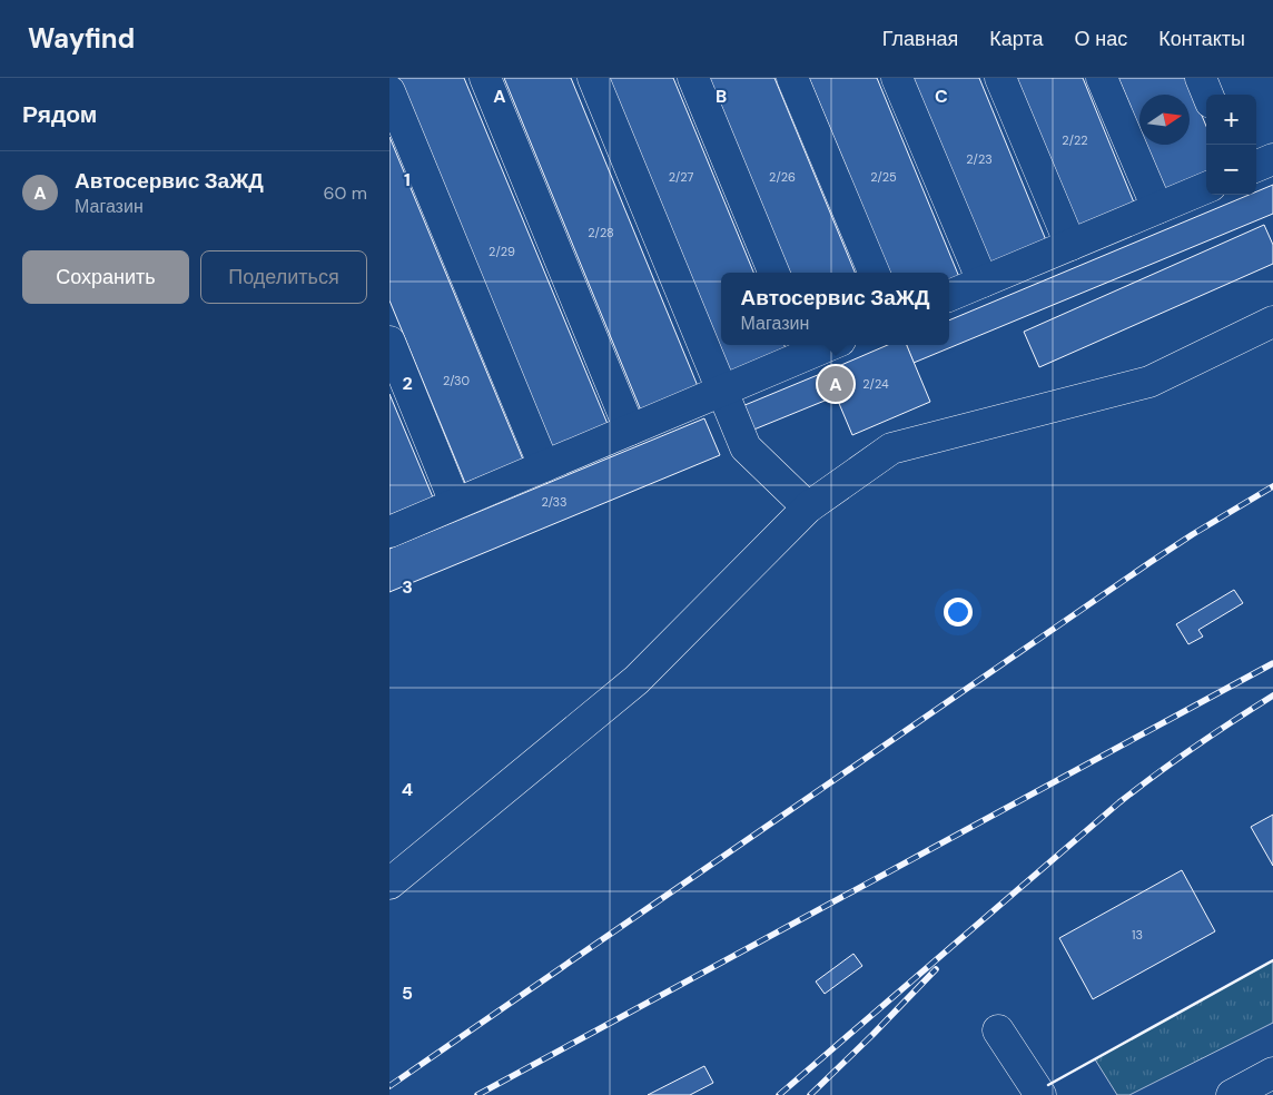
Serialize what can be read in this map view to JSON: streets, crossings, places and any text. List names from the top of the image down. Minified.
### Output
{"house_numbers":["2/22","2/23","2/27","2/26","2/25","2/28","2/29","2/30","2/24","2/33","13"],"north":"right","page":{"header":"Wayfind","nav":["Главная","Карта","О нас","Контакты"],"heading":"Рядом","map_buttons":["+","−"],"list":[{"mark":"A","name":"Автосервис ЗаЖД","note":"Магазин","value":"60 m"}],"buttons":["Сохранить","Поделиться"],"popup":["Автосервис ЗаЖД","Магазин"],"pins":"A"},"grid":{"columns":["A","B","C"],"rows":["1","2","3","4","5"]}}
